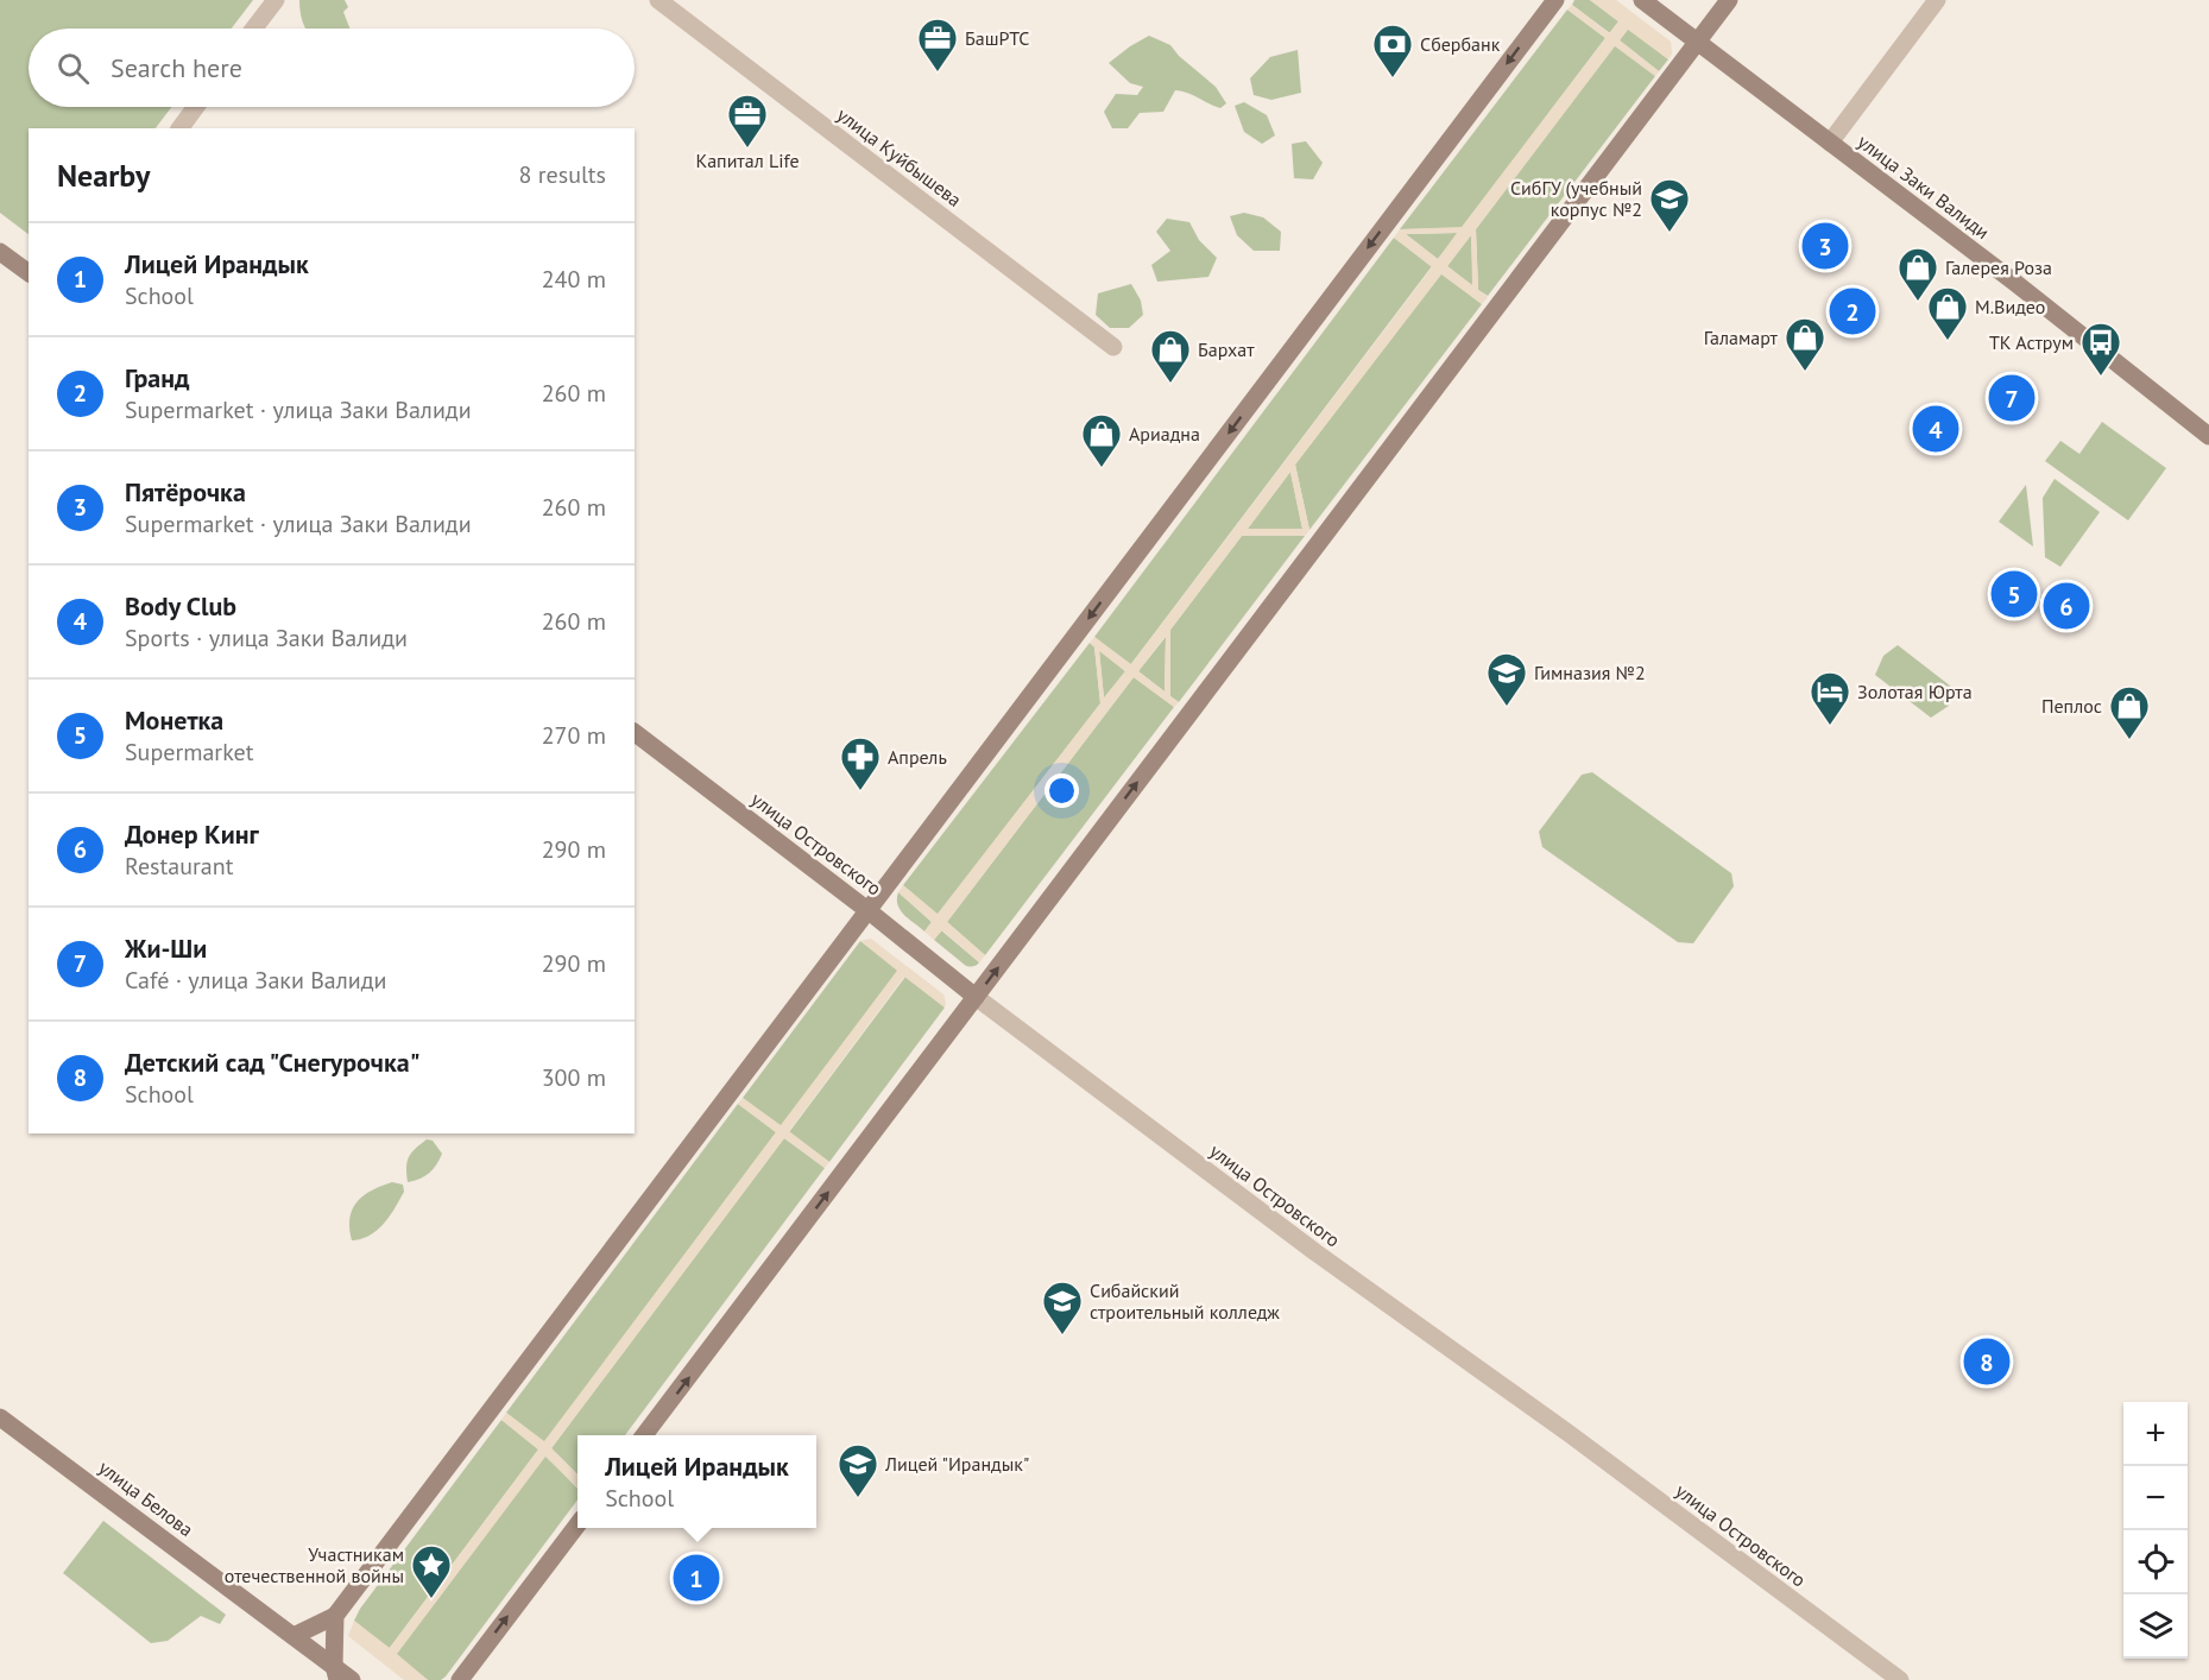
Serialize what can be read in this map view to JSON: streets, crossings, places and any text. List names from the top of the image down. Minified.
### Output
{"streets":{"main road":["улица Заки Валиди","улица Островского","улица Белова"],"street":["улица Куйбышева"]},"places":{"office":["БашРТС","Капитал Life"],"bank":["Сбербанк"],"school or university":["СибГУ (учебный корпус №2","Гимназия №2","Сибайский строительный колледж","Лицей \"Ирандык\""],"shop":["Галерея Роза","М.Видео","Галамарт","Бархат","Ариадна","Пеплос"],"bus stop":["ТК Аструм"],"hotel":["Золотая Юрта"],"pharmacy":["Апрель"],"place":["Участникам отечественной войны"]},"page":{"search":"Search here","heading":["Nearby","8 results"],"pins":["3","2","7","4","5","6","8","1"],"list":[{"mark":"1","name":"Лицей Ирандык","note":"School","value":"240 m"},{"mark":"2","name":"Гранд","note":"Supermarket · улица Заки Валиди","value":"260 m"},{"mark":"3","name":"Пятёрочка","note":"Supermarket · улица Заки Валиди","value":"260 m"},{"mark":"4","name":"Body Club","note":"Sports · улица Заки Валиди","value":"260 m"},{"mark":"5","name":"Монетка","note":"Supermarket","value":"270 m"},{"mark":"6","name":"Донер Кинг","note":"Restaurant","value":"290 m"},{"mark":"7","name":"Жи-Ши","note":"Café · улица Заки Валиди","value":"290 m"},{"mark":"8","name":"Детский сад \"Снегурочка\"","note":"School","value":"300 m"}],"map_buttons":["+","−"],"popup":["Лицей Ирандык","School"]}}
